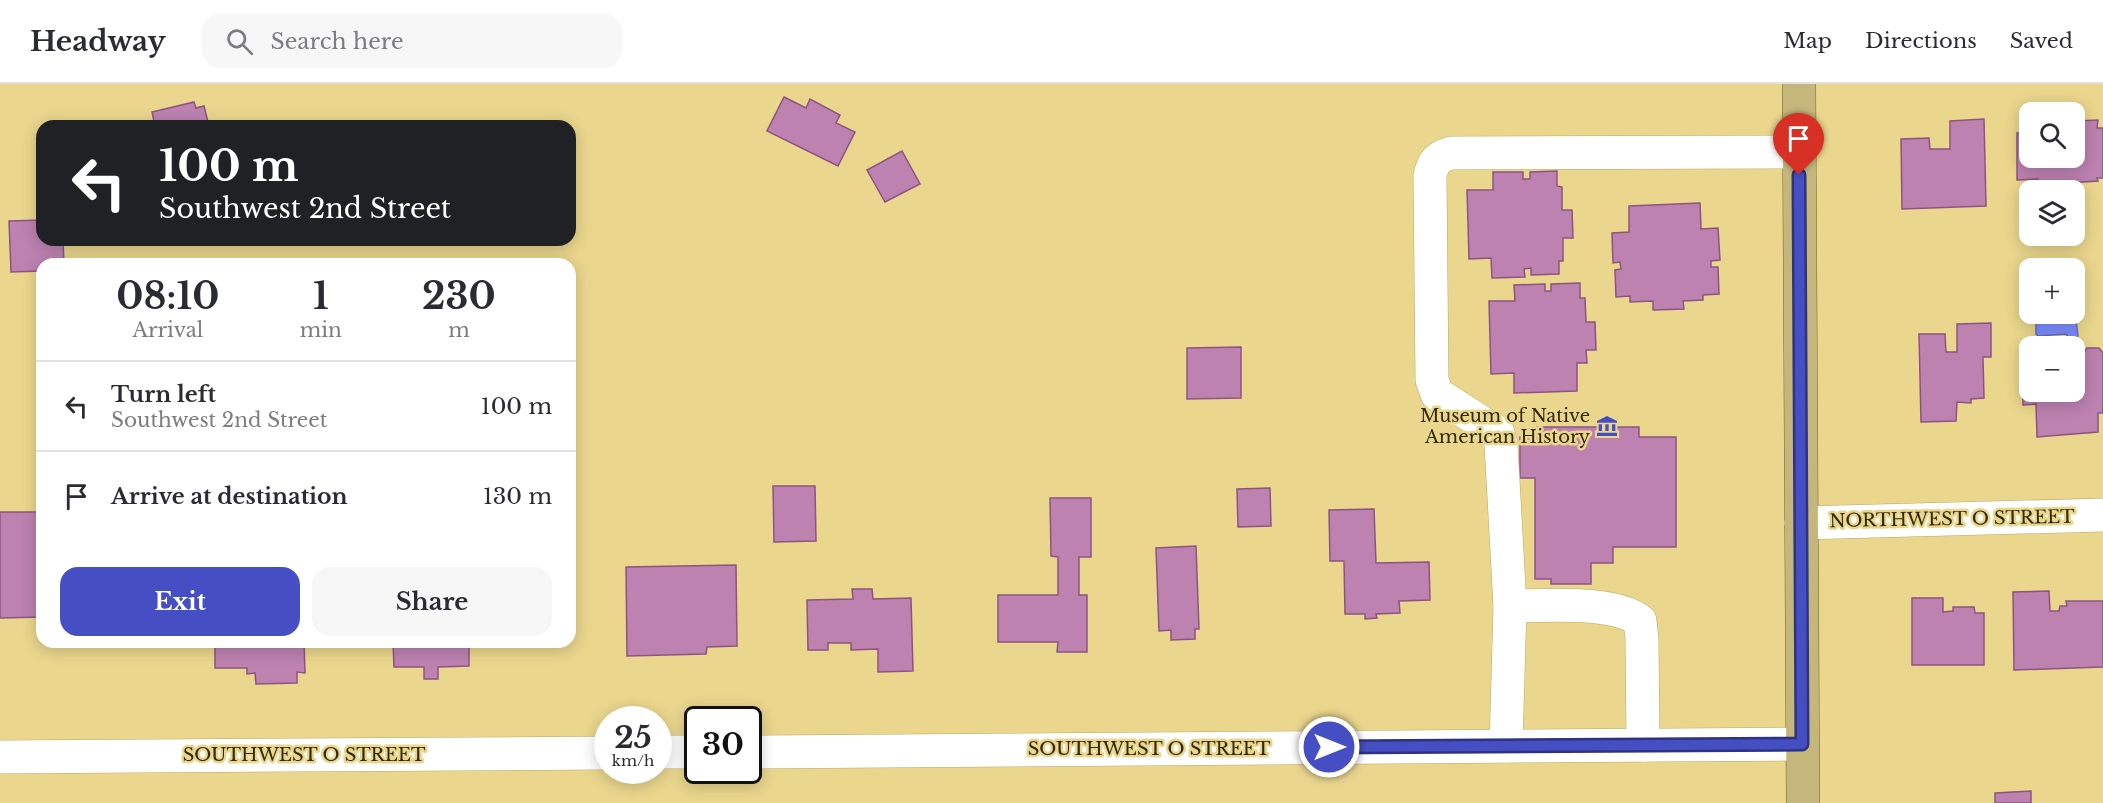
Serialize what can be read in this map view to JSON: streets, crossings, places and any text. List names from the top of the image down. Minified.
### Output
{"streets":{"street":["NORTHWEST O STREET","SOUTHWEST O STREET"]},"places":{"museum":["Museum of Native American History"]},"page":{"header":"Headway","search":"Search here","nav":["Map","Directions","Saved"],"map_buttons":["+","−"],"turn":["100 m","Southwest 2nd Street"],"eta":["08:10","Arrival","1","min","230","m"],"list":[{"name":"Turn left","note":"Southwest 2nd Street","value":"100 m"},{"name":"Arrive at destination","value":"130 m"}],"buttons":["Exit","Share"],"speed":"25 km/h","limit":"30"}}
